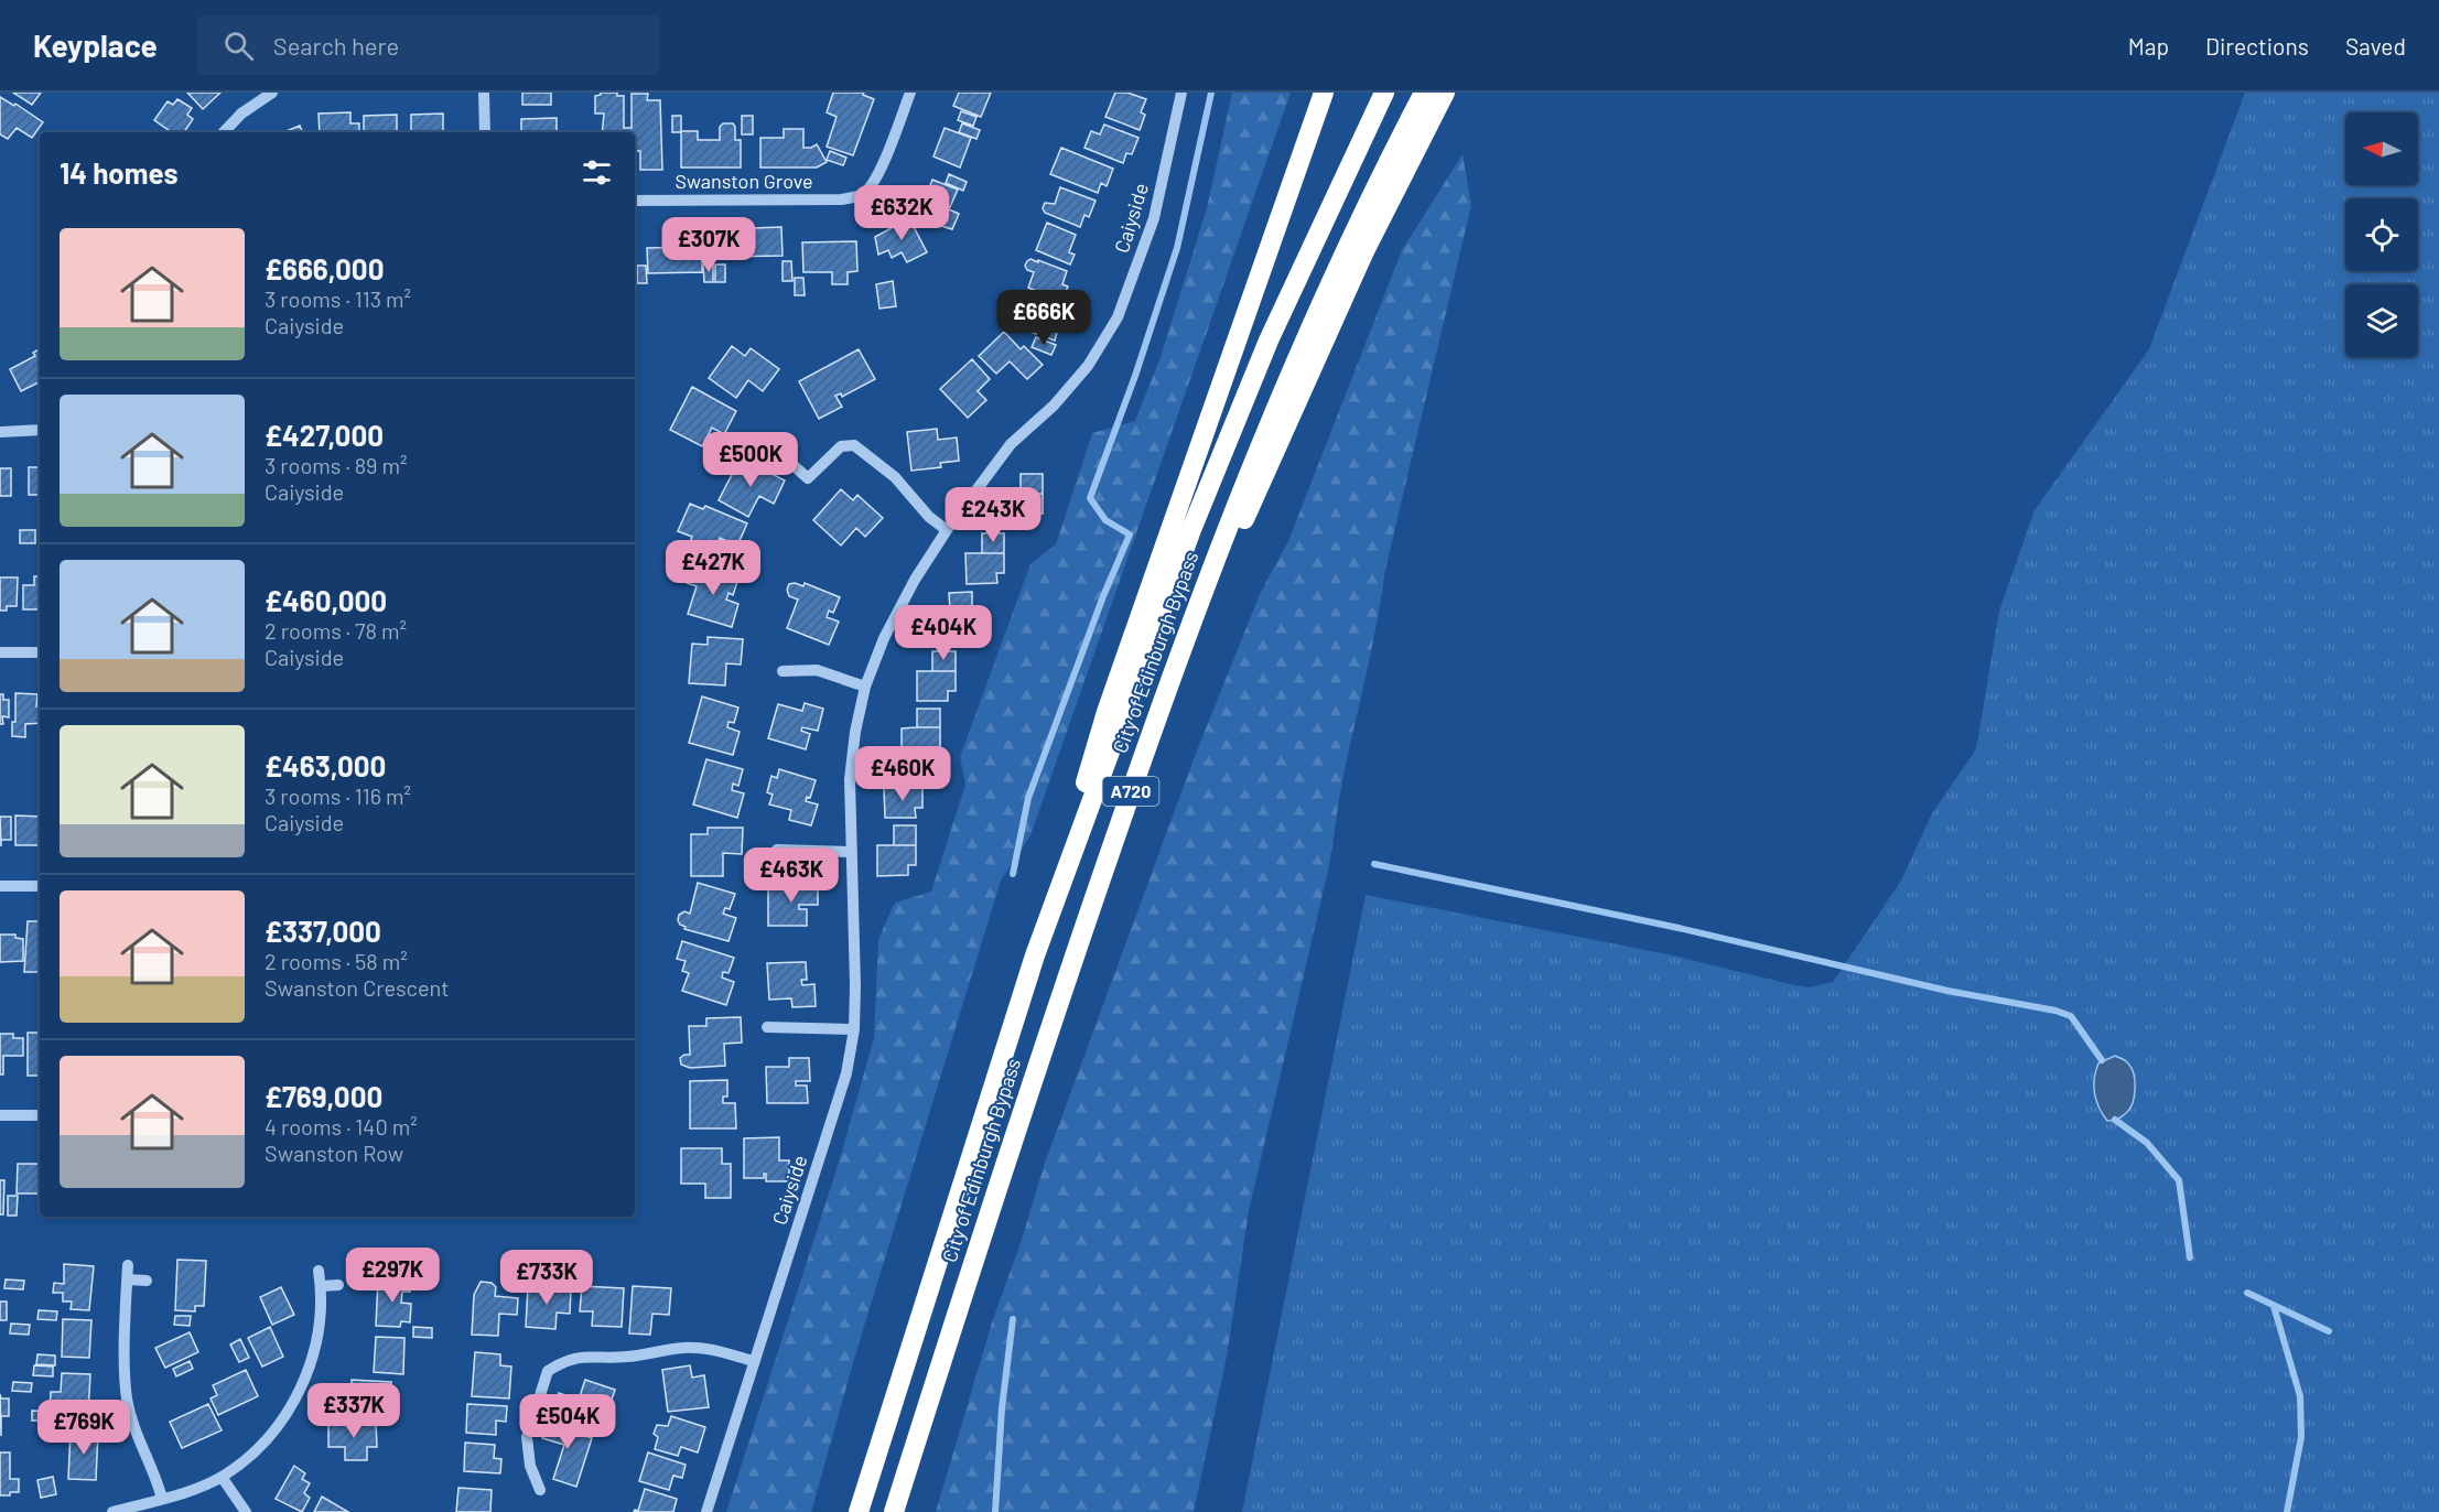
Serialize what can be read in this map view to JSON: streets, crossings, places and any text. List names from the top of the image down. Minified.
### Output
{"streets":{"highway":["City of Edinburgh Bypass","A720"],"street":["Swanston Grove","Caiyside"]},"north":"left","page":{"header":"Keyplace","search":"Search here","nav":["Map","Directions","Saved"],"heading":"14 homes","price":["£632K","£307K","£666K","£500K","£243K","£427K","£404K","£460K","£463K","£297K","£733K","£337K","£504K","£769K"],"list":[{"name":"£666,000","note":"3 rooms · 113 m² · Caiyside"},{"name":"£427,000","note":"3 rooms · 89 m² · Caiyside"},{"name":"£460,000","note":"2 rooms · 78 m² · Caiyside"},{"name":"£463,000","note":"3 rooms · 116 m² · Caiyside"},{"name":"£337,000","note":"2 rooms · 58 m² · Swanston Crescent"},{"name":"£769,000","note":"4 rooms · 140 m² · Swanston Row"}]}}
